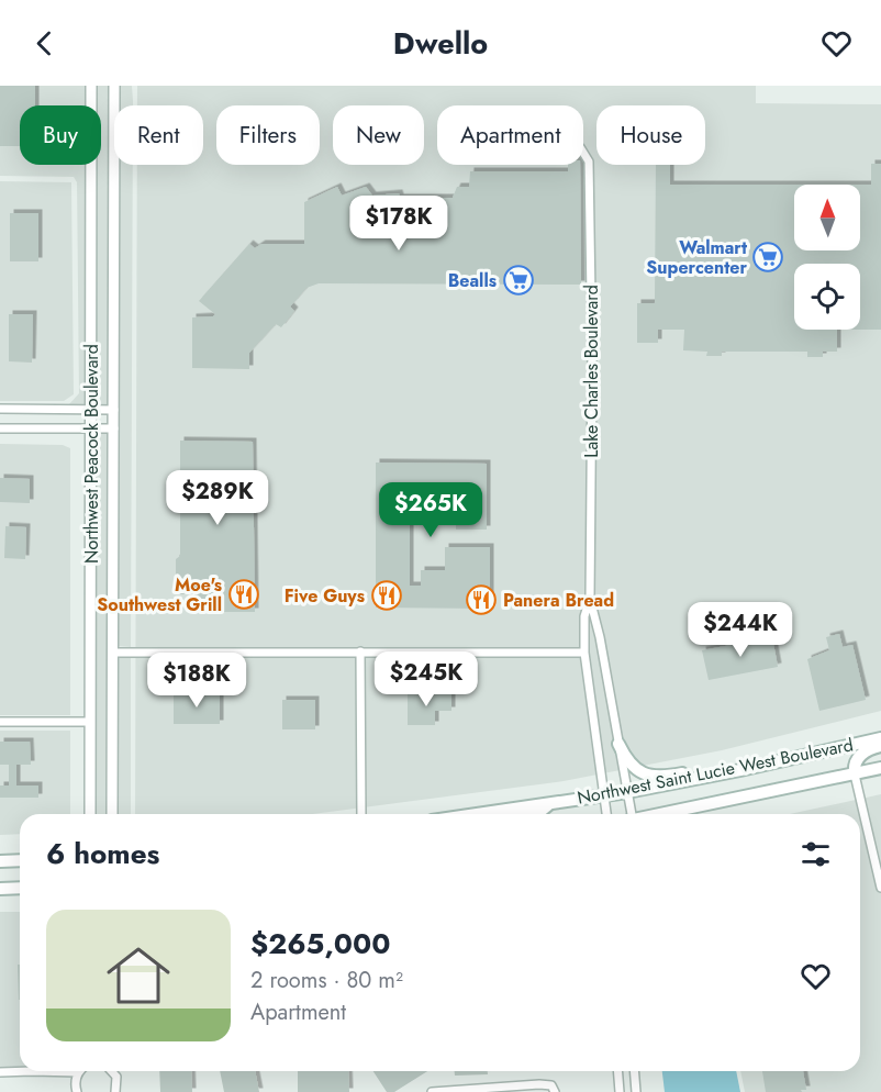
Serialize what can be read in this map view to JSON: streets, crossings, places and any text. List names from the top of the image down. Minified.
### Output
{"streets":{"main road":["Northwest Saint Lucie West Boulevard"],"street":["Lake Charles Boulevard","Northwest Peacock Boulevard"]},"places":{"supermarket":["Walmart Supercenter","Bealls"],"restaurant":["Moe's Southwest Grill","Five Guys","Panera Bread"]},"north":"top","page":{"header":"Dwello","chip":["Buy","Rent","Filters","New","Apartment","House"],"price":["$178K","$289K","$265K","$244K","$245K","$188K"],"heading":"6 homes","list":[{"name":"$265,000","note":"2 rooms · 80 m² · Apartment"}]}}
